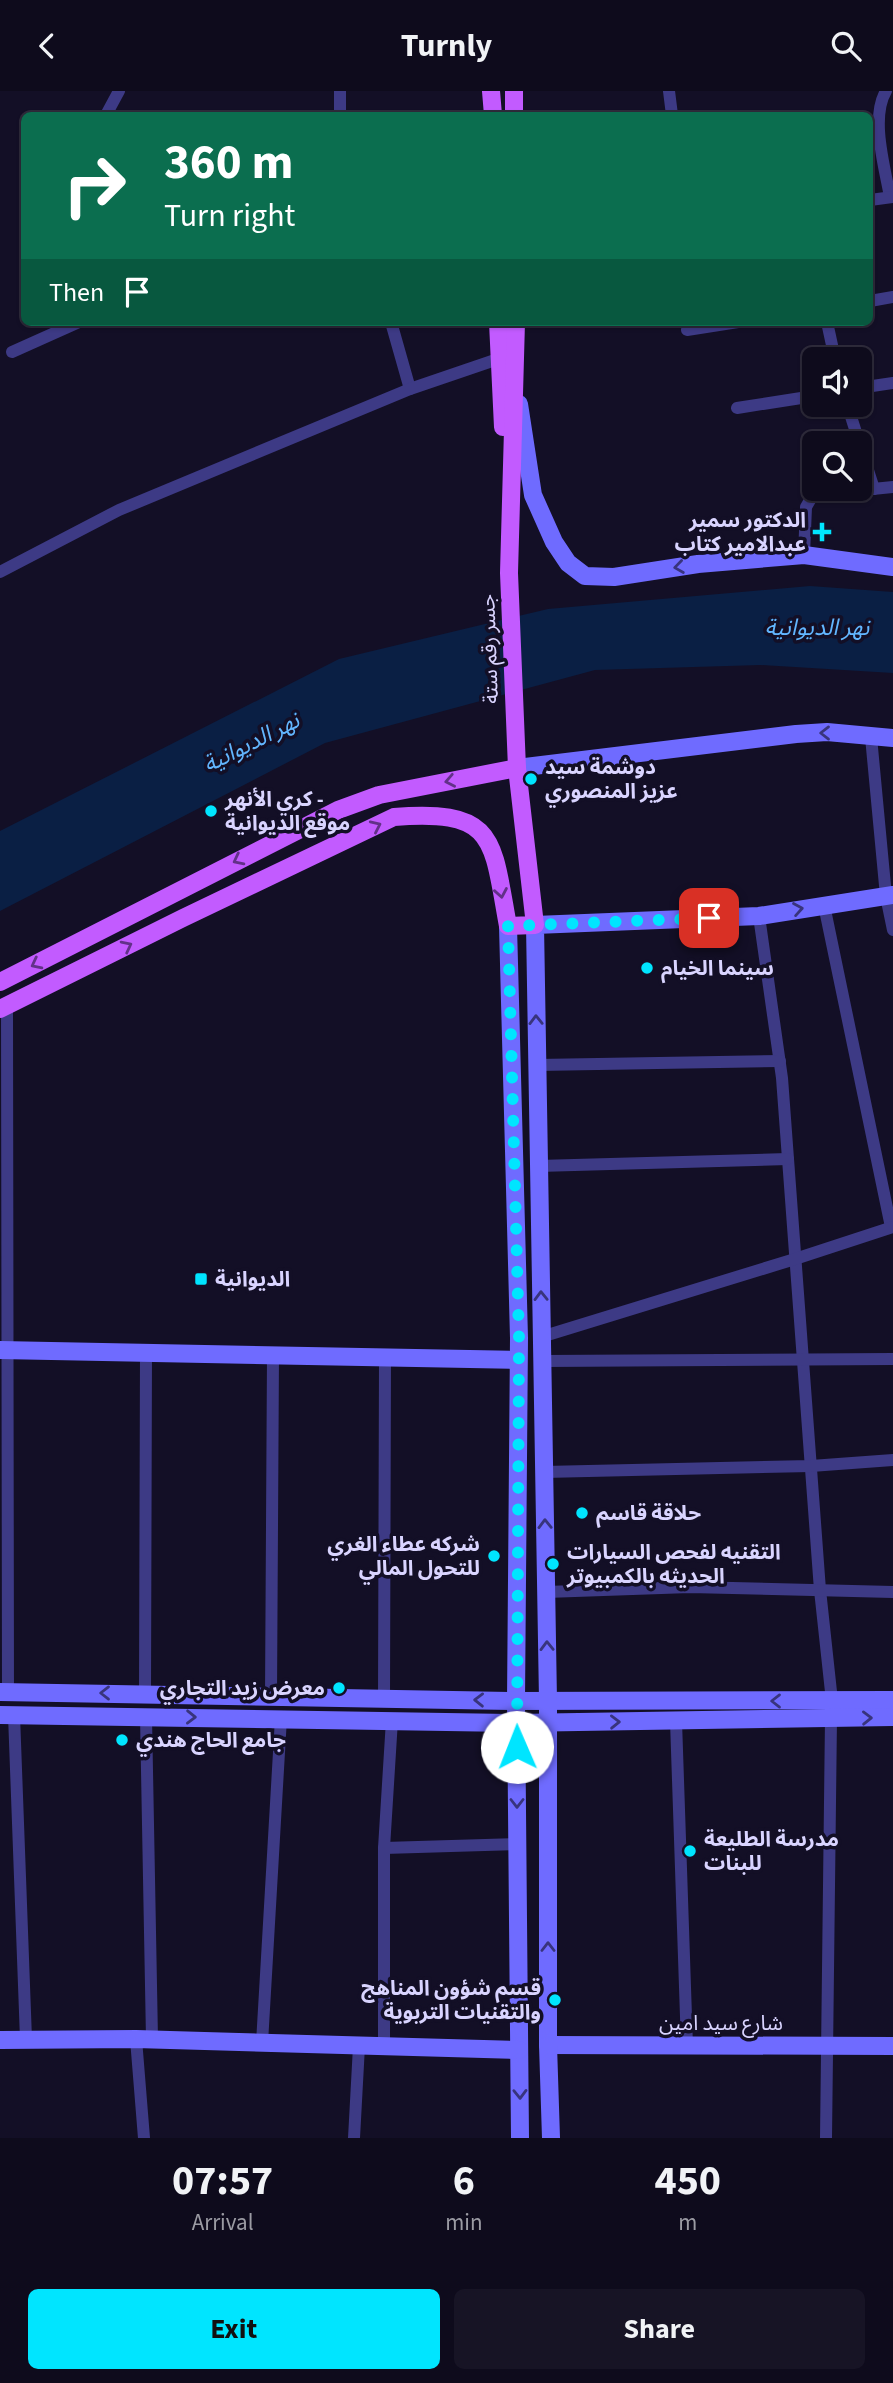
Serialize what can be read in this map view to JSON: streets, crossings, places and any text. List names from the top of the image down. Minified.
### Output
{"streets":{"main road":["جسر رقم ستة","شارع سيد امين"]},"water":["نهر الديوانية"],"places":{"health":["الدكتور سمير عبدالامير كتاب"],"other":["دوشمة سيد عزيز المنصوري","كري الأنهر - موقع الديوانية","سينما الخيام","حلاقة قاسم","شركه عطاء الغري للتحول المالي","التقنيه لفحص السيارات الحديثه بالكمبيوتر","معرض زيد التجاري","جامع الحاج هندي","مدرسة الطليعة للبنات","قسم شؤون المناهج والتقنيات التربوية"],"transit":["الديوانية"]},"page":{"header":"Turnly","turn":["360 m","Turn right"],"then":"Then","eta":["07:57","Arrival","6","min","450","m"],"buttons":["Exit","Share"]}}
